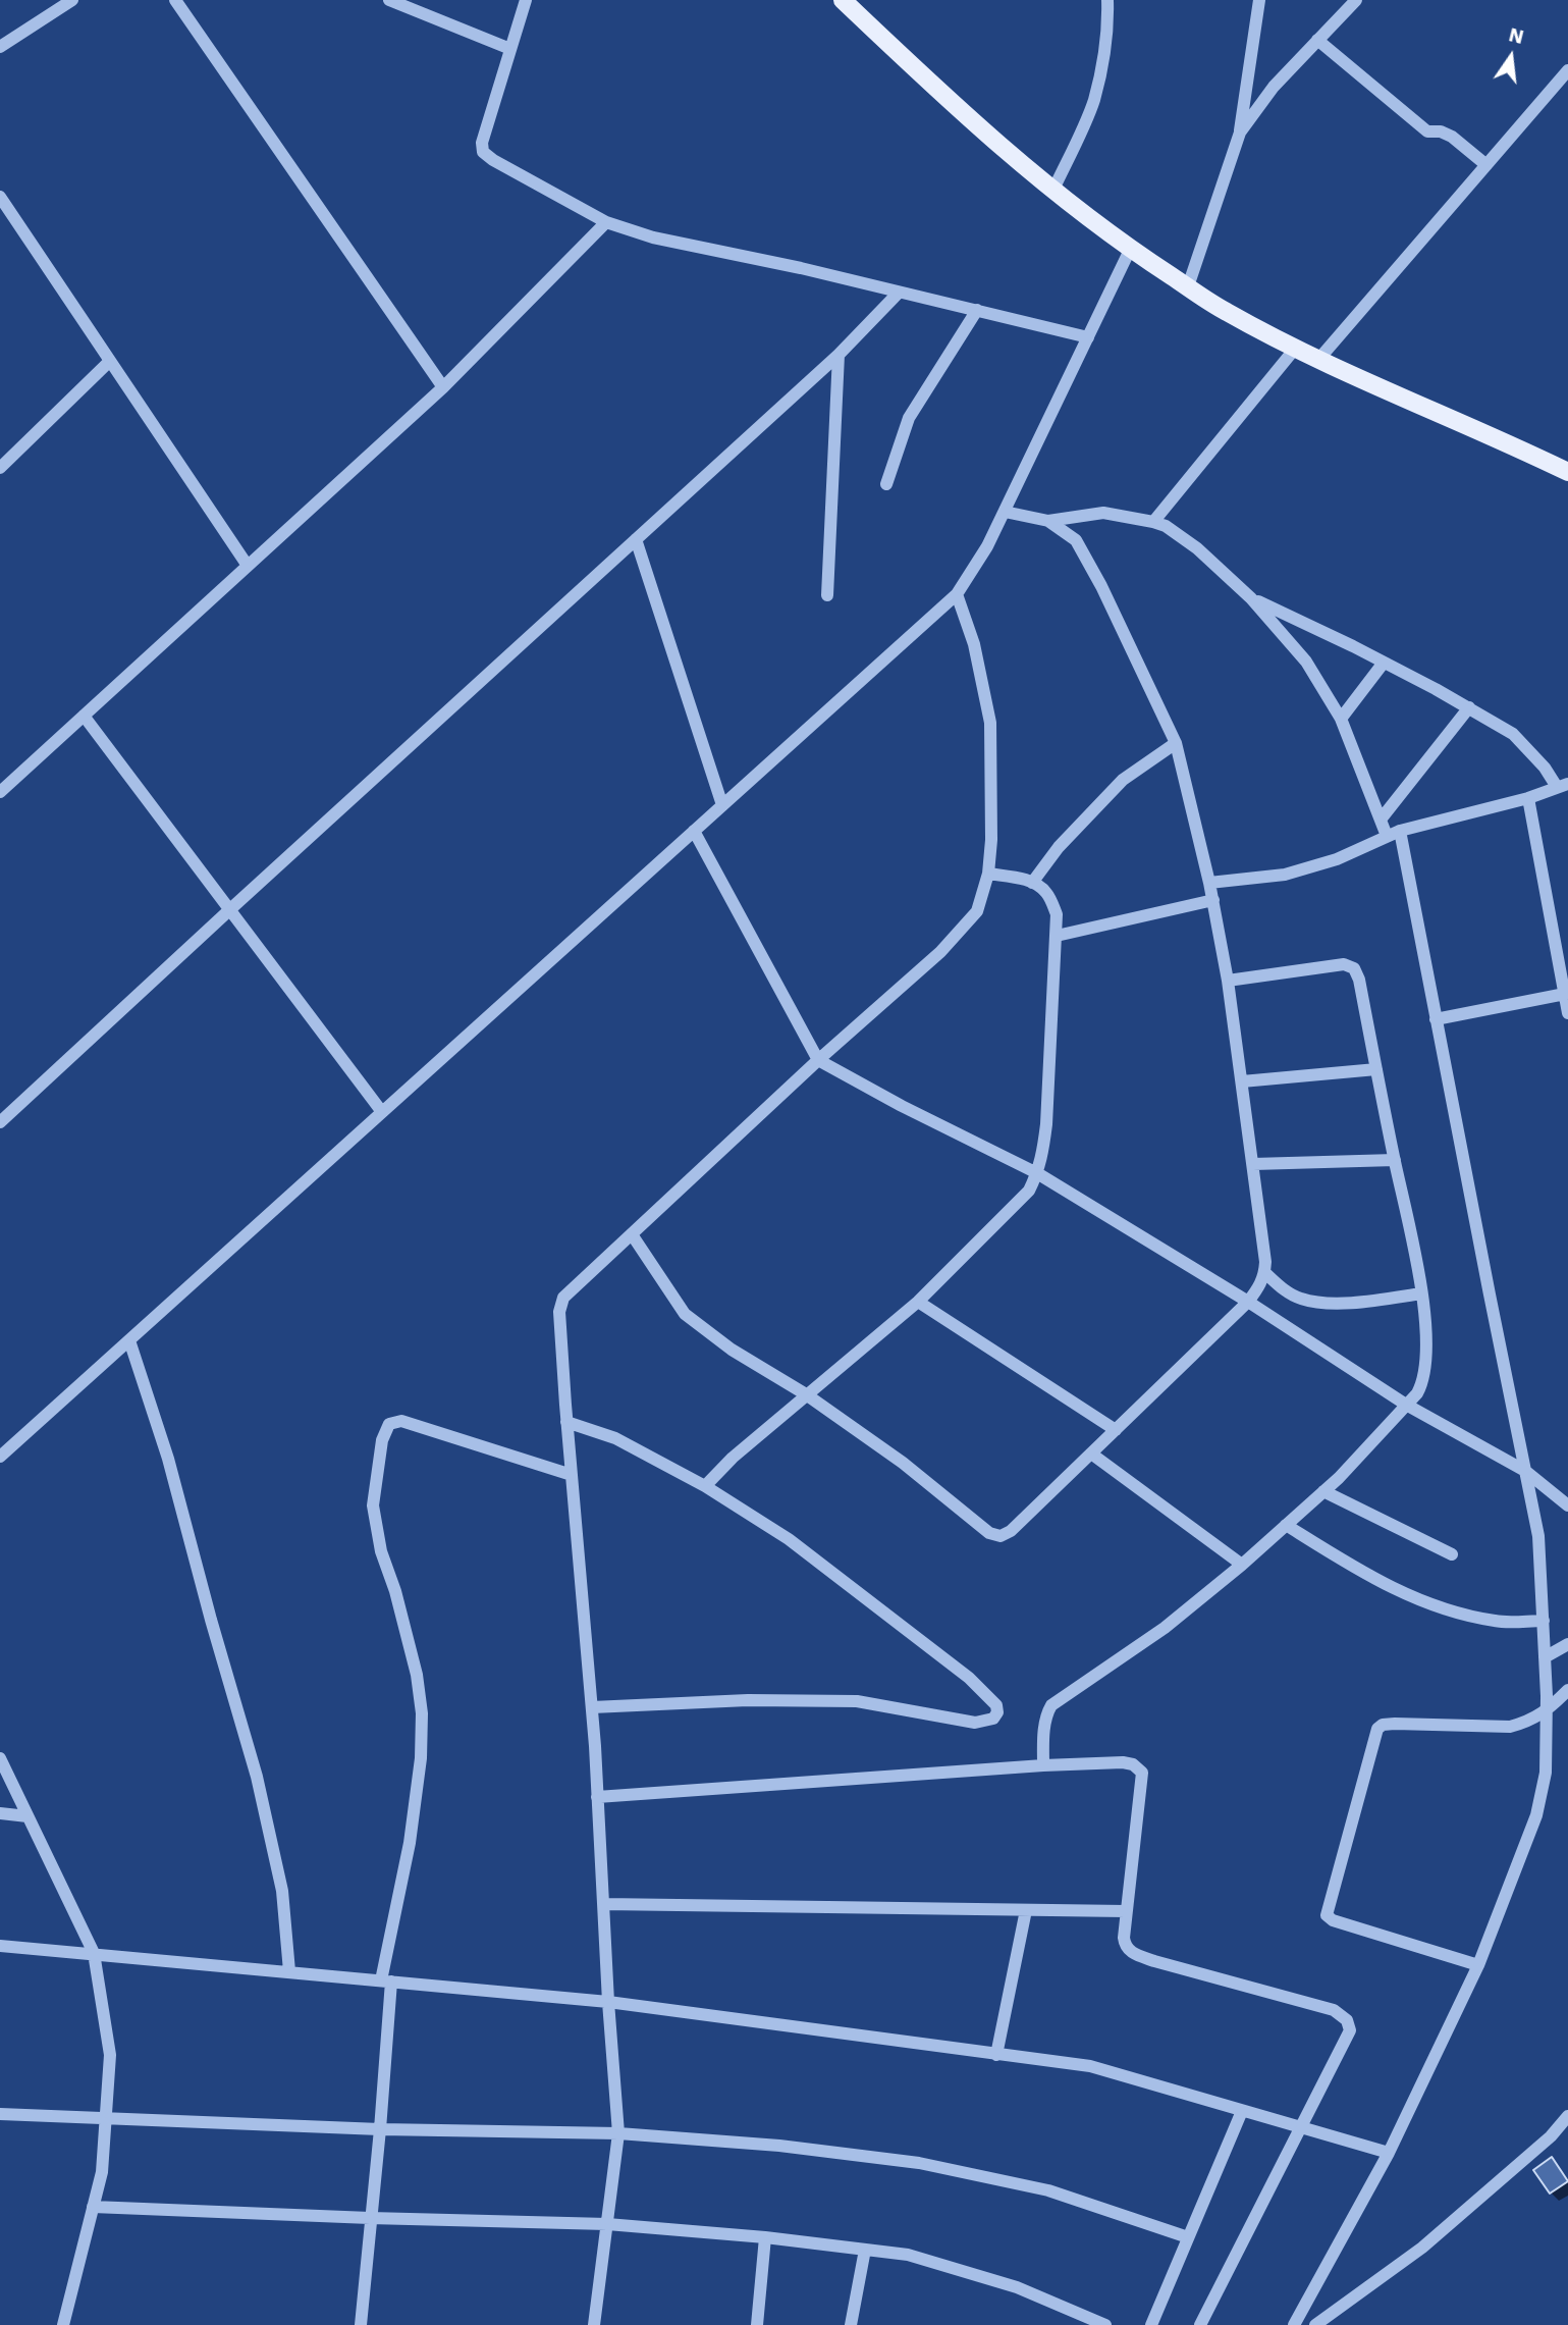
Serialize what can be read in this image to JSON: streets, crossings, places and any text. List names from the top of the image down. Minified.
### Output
{"north":"top"}
